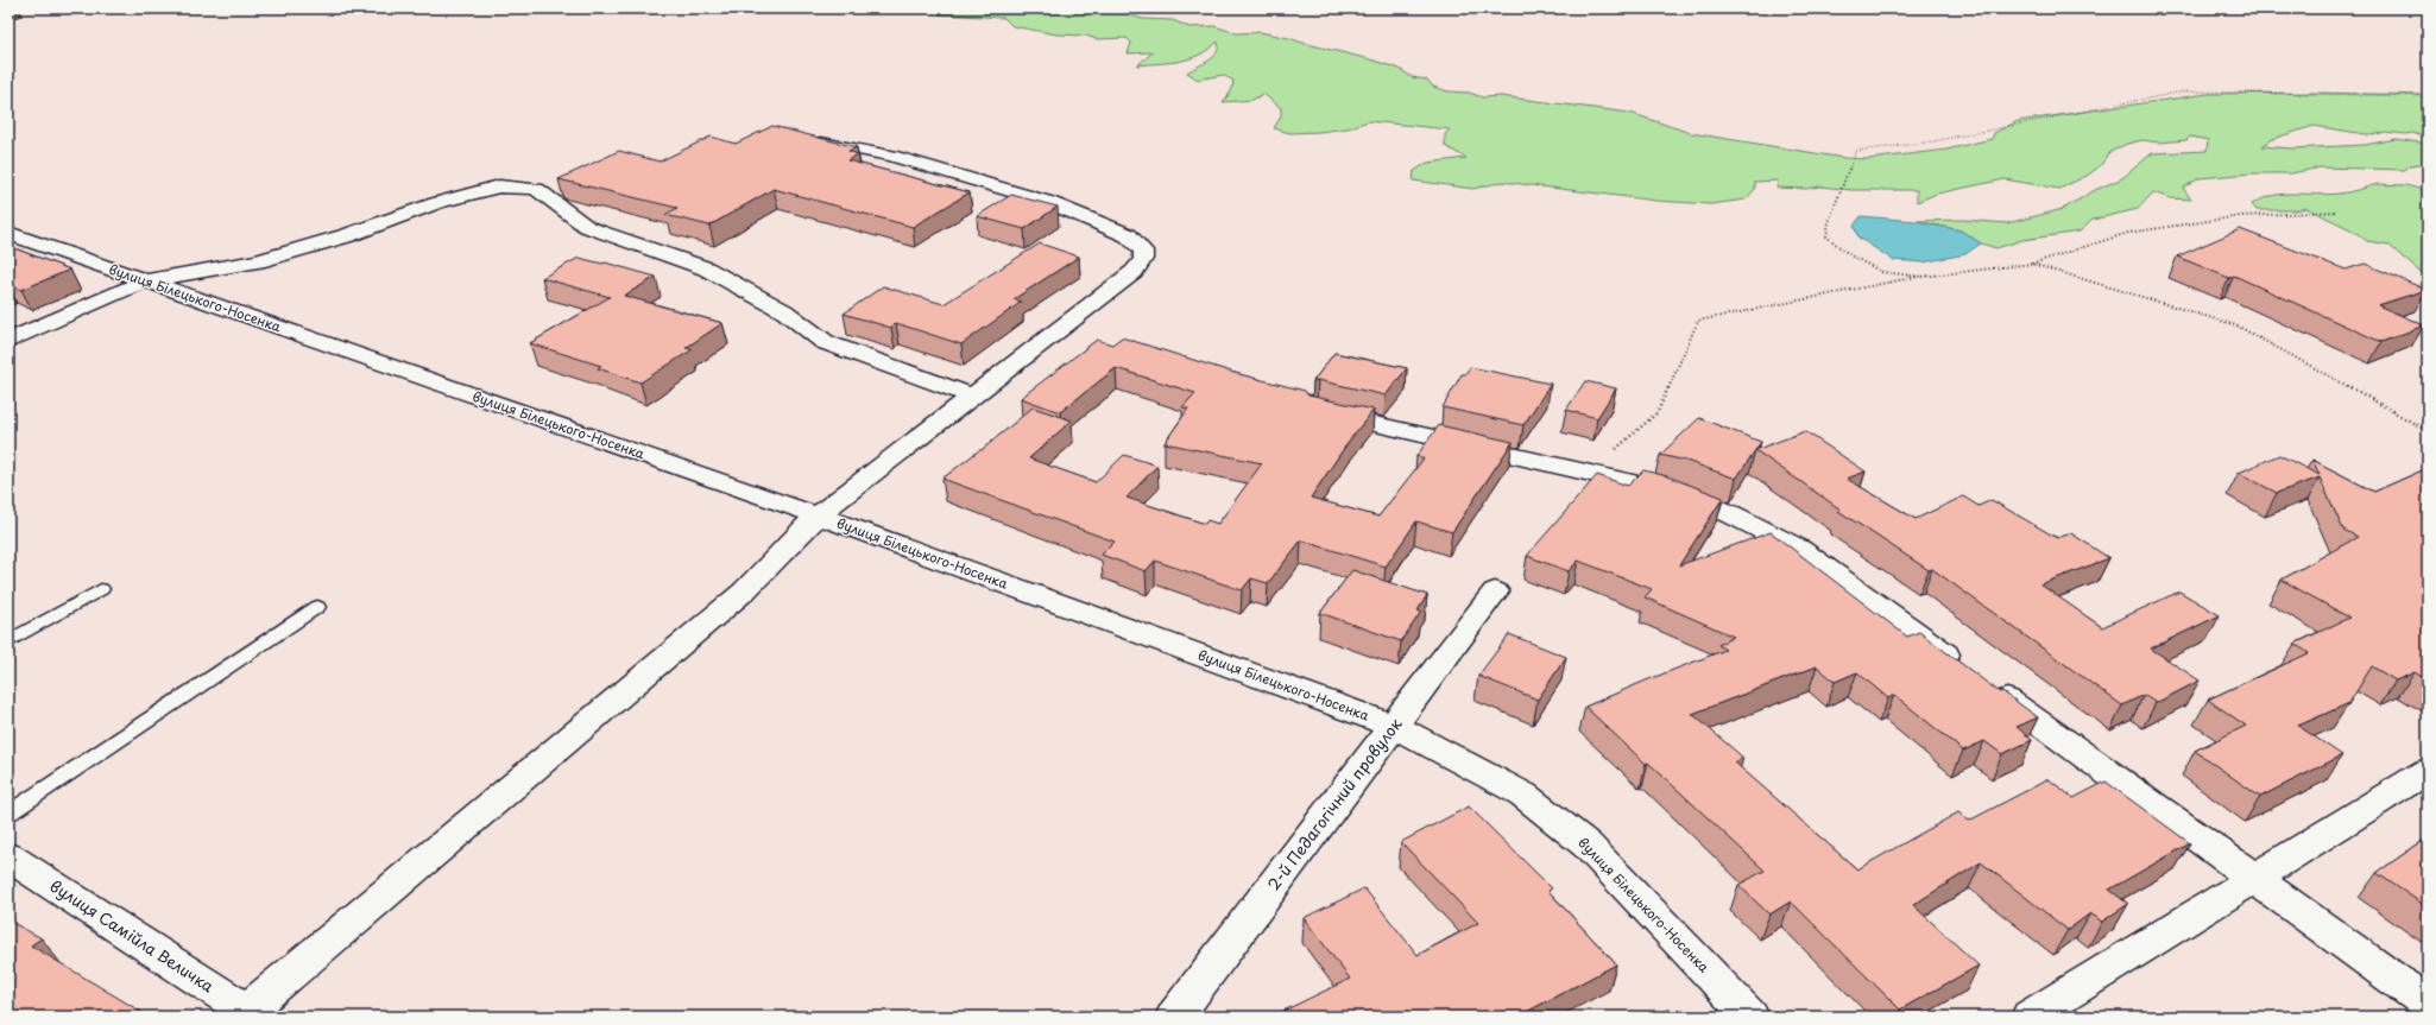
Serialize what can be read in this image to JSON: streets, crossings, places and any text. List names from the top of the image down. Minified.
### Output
{"streets":{"street":["вулиця Білецького-Носенка","2-й Педагогічний провулок","вулиця Самійла Величка"]},"crossings":[["вулиця Білецького-Носенка","2-й Педагогічний провулок"]]}
